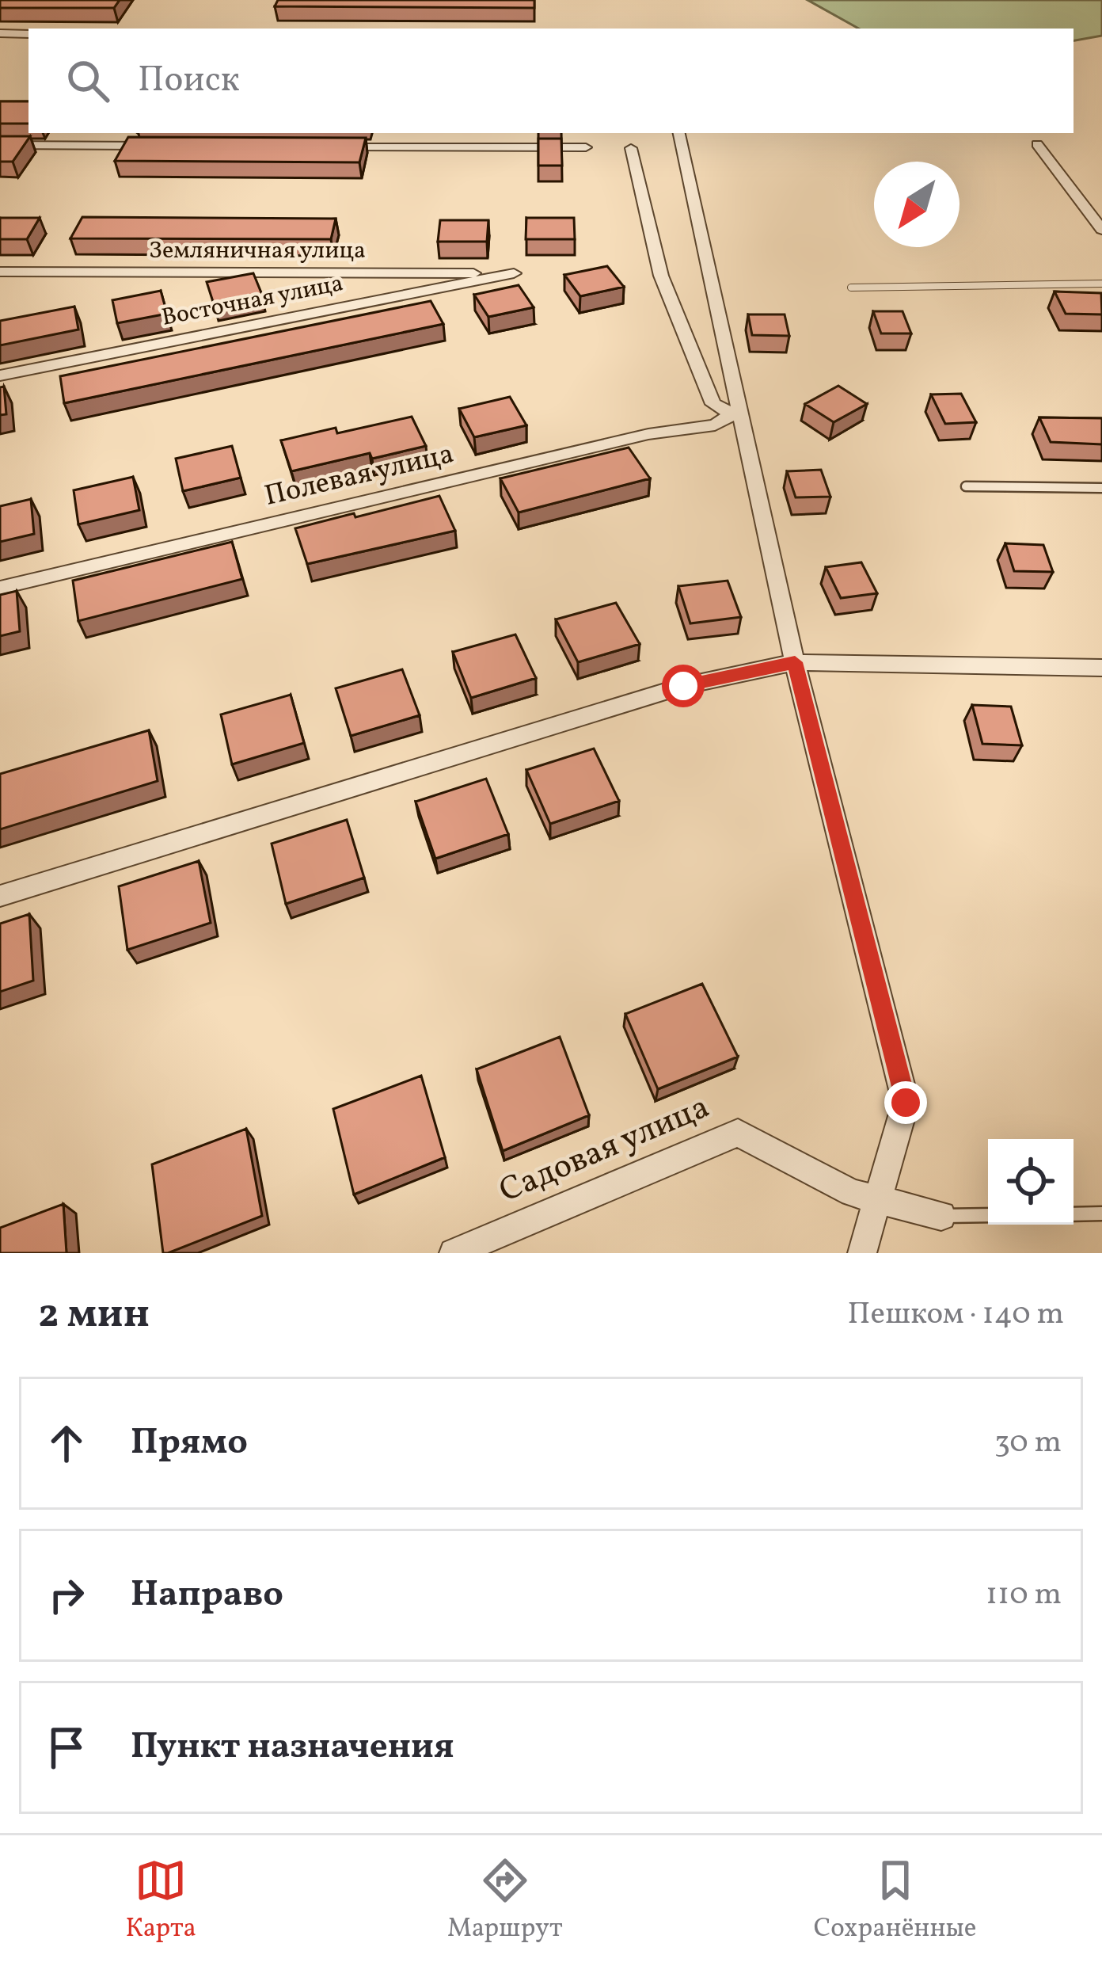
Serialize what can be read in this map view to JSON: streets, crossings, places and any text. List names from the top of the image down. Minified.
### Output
{"streets":{"street":["Земляничная улица","Восточная улица","Полевая улица","Садовая улица"]},"crossings":[["Земляничная улица","Восточная улица"]],"north":"bottom left","page":{"search":"Поиск","heading":["2 мин","Пешком · 140 m"],"list":[["Прямо","30 m"],["Направо","110 m"],"Пункт назначения"],"nav":["Карта","Маршрут","Сохранённые"]}}
